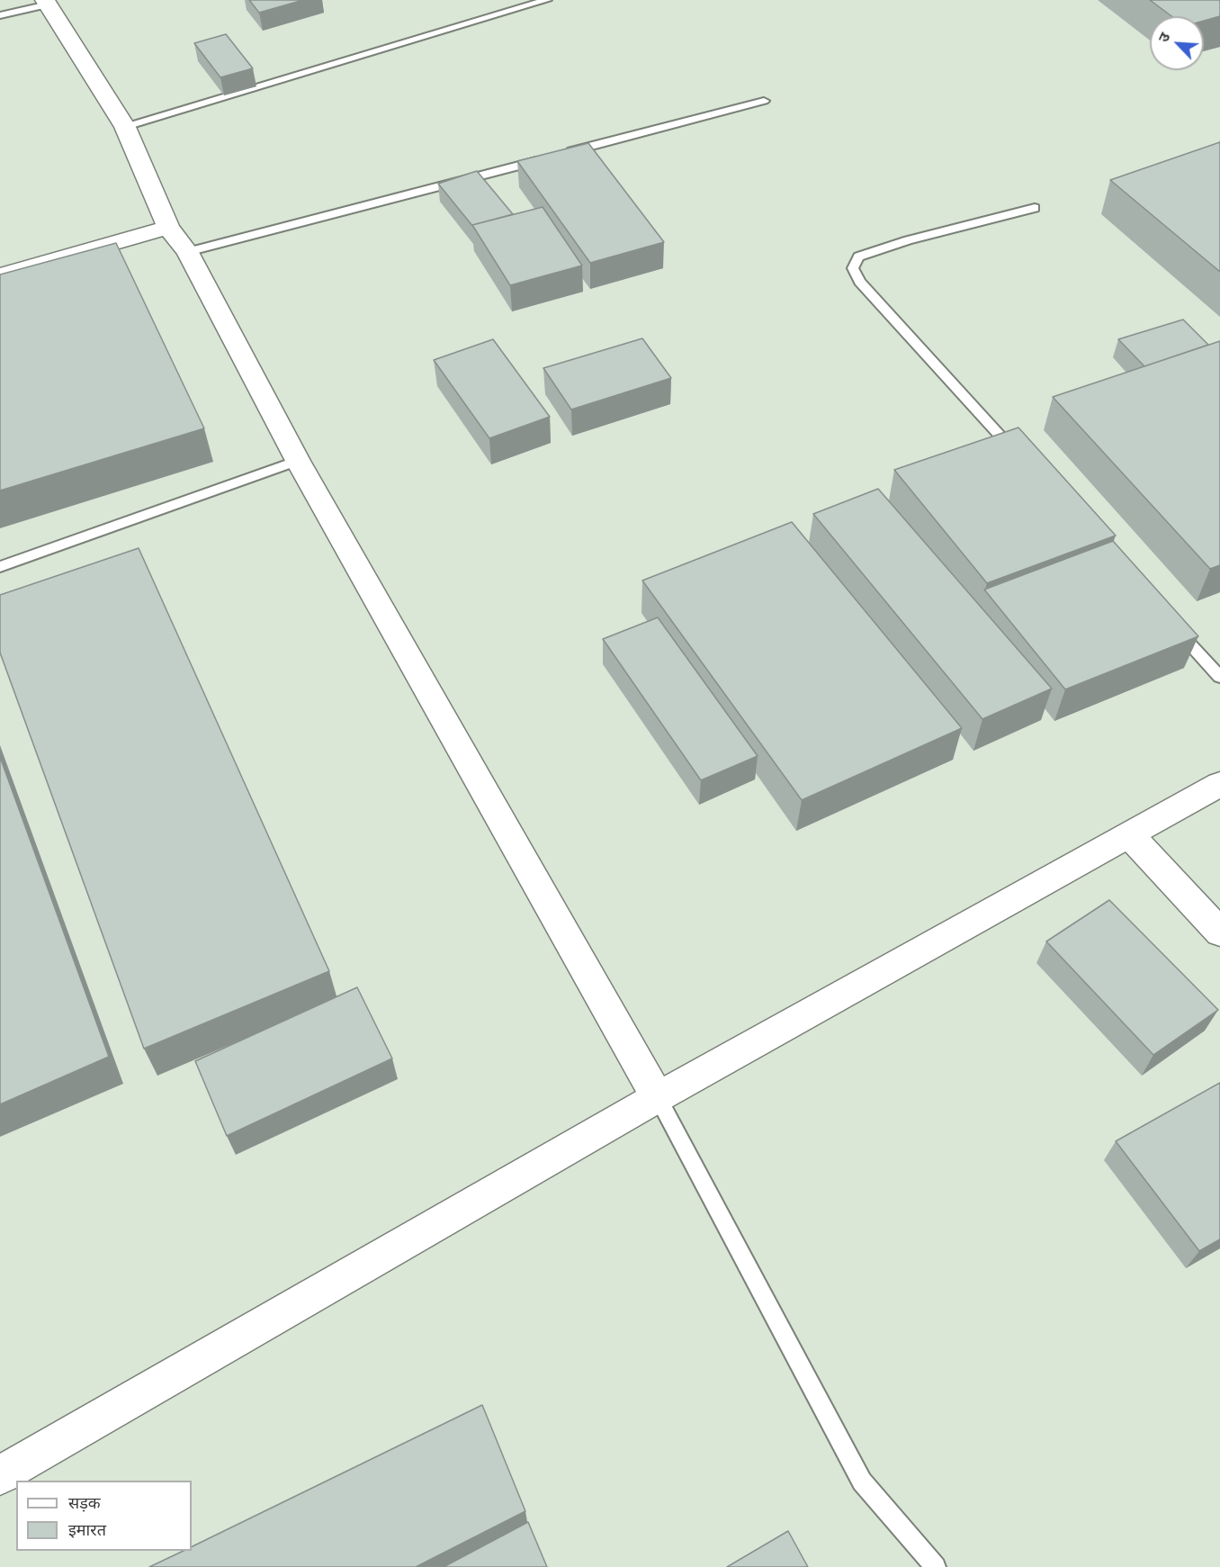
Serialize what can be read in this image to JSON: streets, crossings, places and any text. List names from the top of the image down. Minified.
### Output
{"legend":["सड़क","इमारत"],"north":"top left"}
